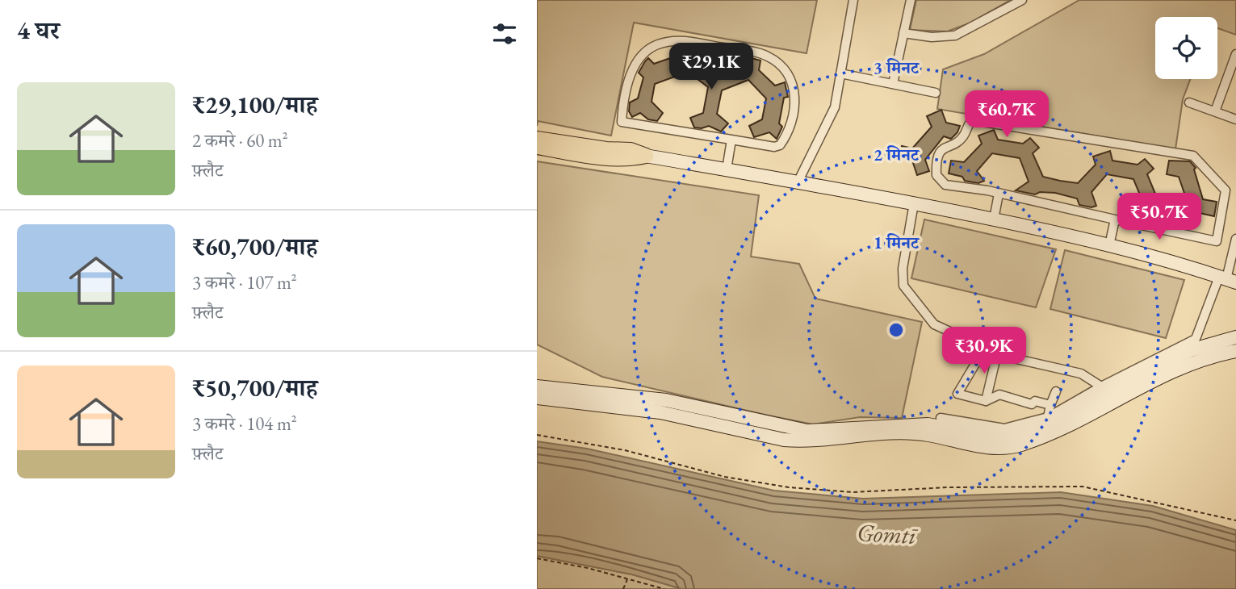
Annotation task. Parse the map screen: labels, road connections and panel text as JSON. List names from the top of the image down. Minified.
{"water":["Gomtī"],"page":{"heading":"4 घर","price":["₹29.1K","₹60.7K","₹50.7K","₹30.9K"],"list":[{"name":"₹29,100/माह","note":"2 कमरे · 60 m² · फ़्लैट"},{"name":"₹60,700/माह","note":"3 कमरे · 107 m² · फ़्लैट"},{"name":"₹50,700/माह","note":"3 कमरे · 104 m² · फ़्लैट"}]},"rings":["3 मिनट","2 मिनट","1 मिनट"]}
